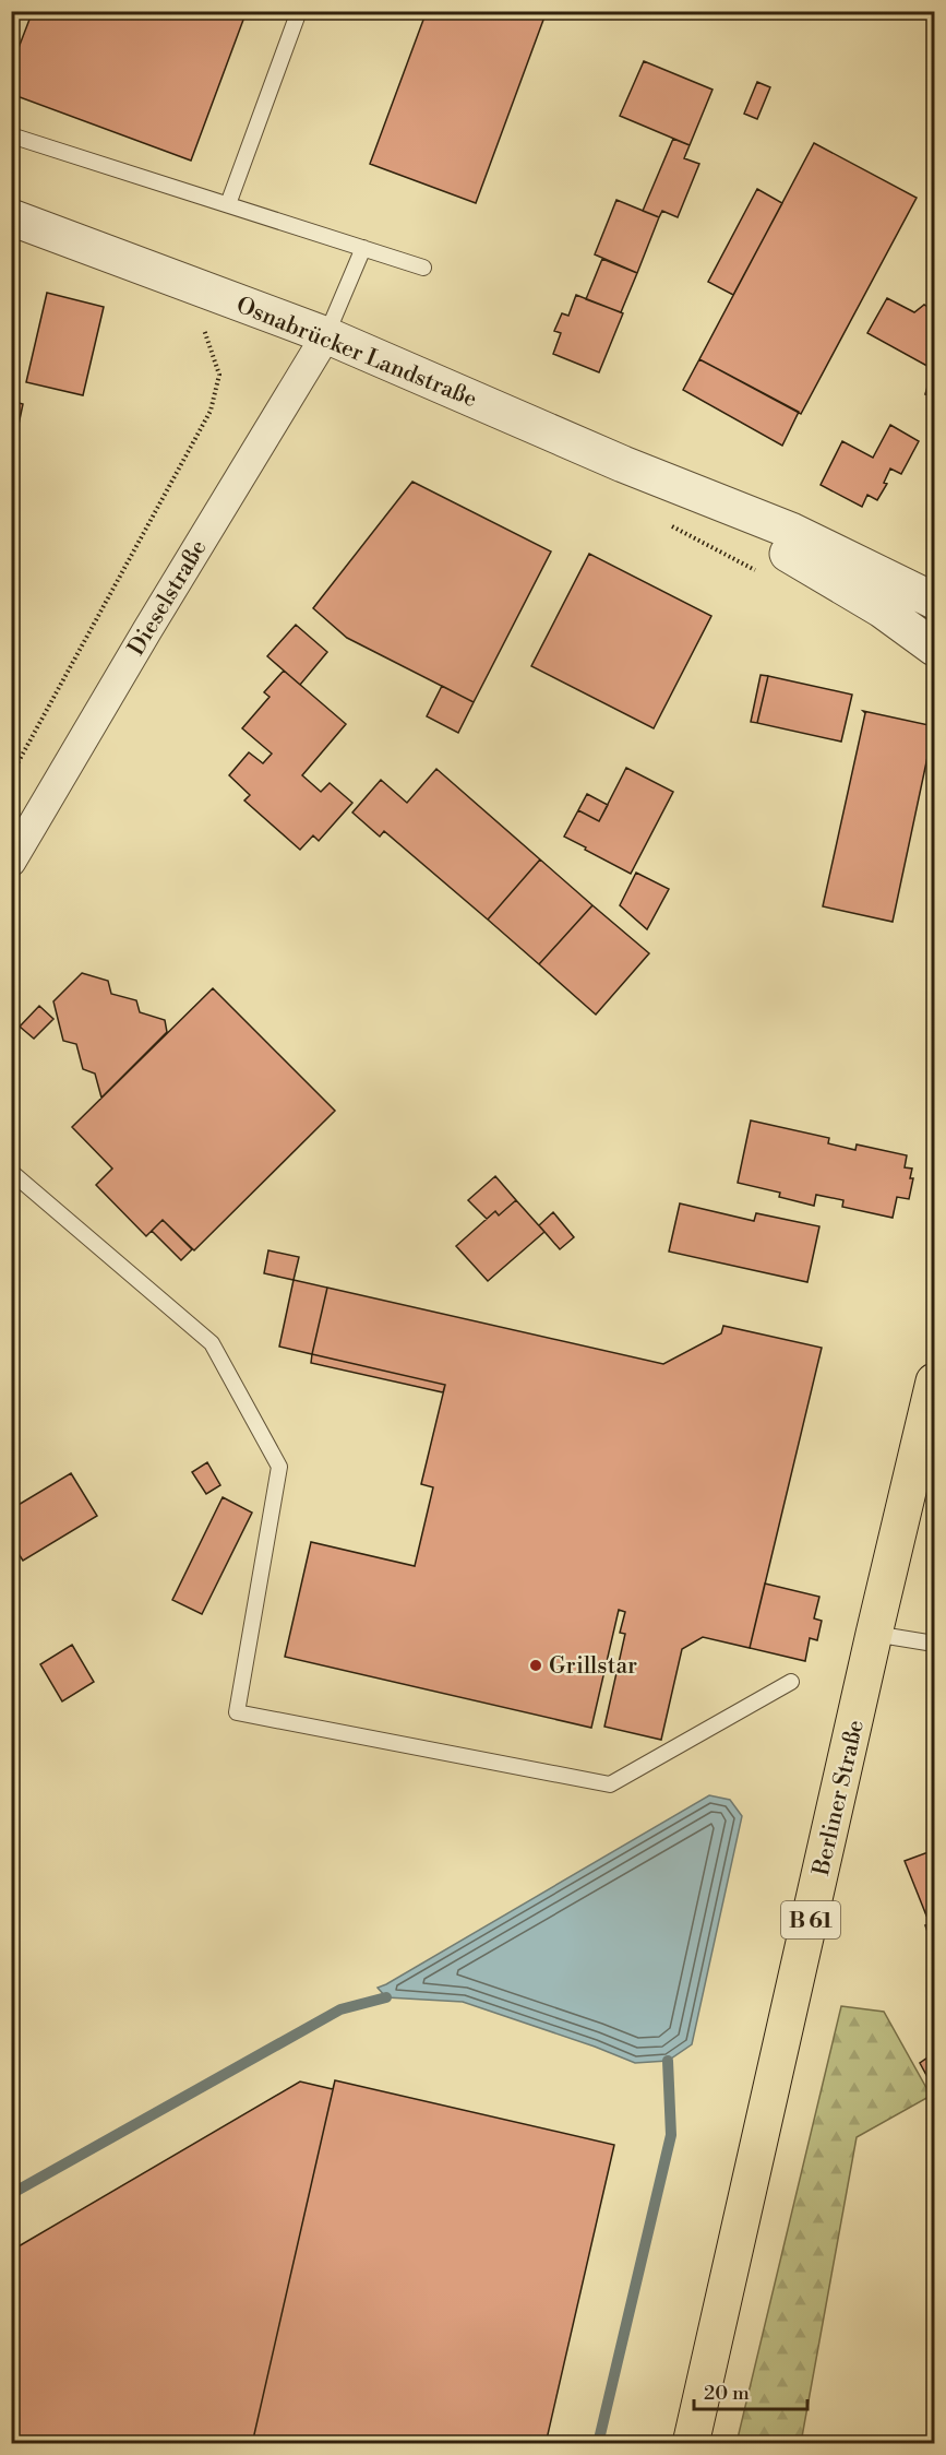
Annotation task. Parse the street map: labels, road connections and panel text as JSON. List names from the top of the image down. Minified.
{"streets":{"main road":["Berliner Straße","B 61"],"street":["Osnabrücker Landstraße","Dieselstraße"]},"crossings":[["Osnabrücker Landstraße","Dieselstraße"]],"places":["Grillstar"],"scale_bar":"20 m"}
